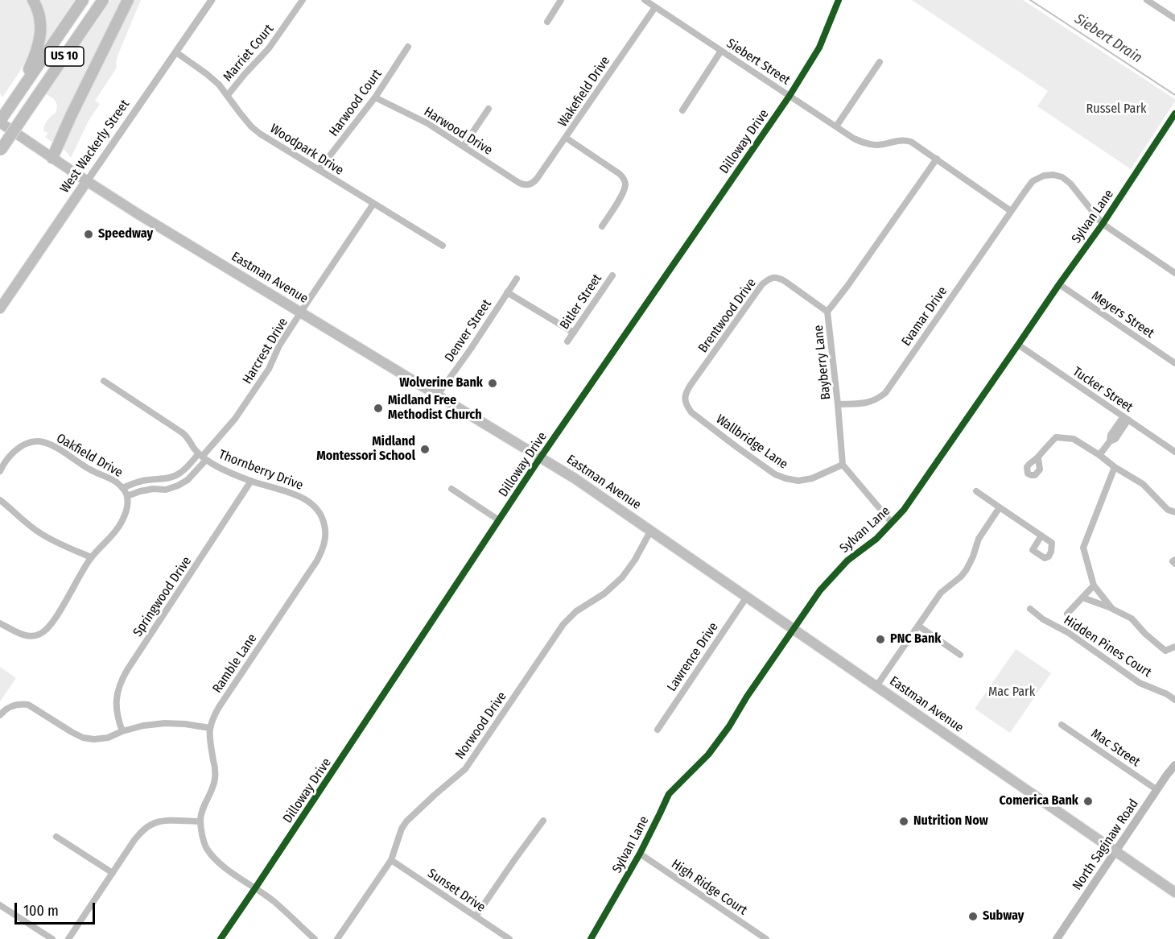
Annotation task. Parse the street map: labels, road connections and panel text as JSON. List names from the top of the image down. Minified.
{"streets":{"highway":["US 10"],"main road":["West Wackerly Street","Eastman Avenue","North Saginaw Road"],"street":["Marriet Court","Siebert Street","Wakefield Drive","Harwood Court","Harwood Drive","Dilloway Drive","Woodpark Drive","Sylvan Lane","Bitler Street","Meyers Street","Brentwood Drive","Evamar Drive","Denver Street","Harcrest Drive","Bayberry Lane","Tucker Street","Wallbridge Lane","Oakfield Drive","Thornberry Drive","Springwood Drive","Hidden Pines Court","Lawrence Drive","Ramble Lane","Norwood Drive","Mac Street","High Ridge Court","Sunset Drive"]},"crossings":[["Marriet Court","Woodpark Drive"],["US 10","Eastman Avenue"],["Siebert Street","Wakefield Drive"],["Siebert Street","Dilloway Drive"],["Siebert Street","Evamar Drive"],["Siebert Street","Bayberry Lane"],["Wakefield Drive","Harwood Drive"],["Harwood Court","Harwood Drive"],["Harwood Court","Woodpark Drive"],["Dilloway Drive","Eastman Avenue"],["West Wackerly Street","Woodpark Drive"],["West Wackerly Street","Eastman Avenue"],["Woodpark Drive","Harcrest Drive"],["Sylvan Lane","Eastman Avenue"],["Sylvan Lane","Meyers Street"],["Sylvan Lane","Evamar Drive"],["Sylvan Lane","Tucker Street"],["Sylvan Lane","High Ridge Court"],["Eastman Avenue","Denver Street"],["Eastman Avenue","Harcrest Drive"],["Eastman Avenue","Lawrence Drive"],["Eastman Avenue","Norwood Drive"],["Eastman Avenue","North Saginaw Road"],["Brentwood Drive","Bayberry Lane"],["Brentwood Drive","Wallbridge Lane"],["Evamar Drive","Bayberry Lane"],["Harcrest Drive","Oakfield Drive"],["Harcrest Drive","Thornberry Drive"],["Bayberry Lane","Wallbridge Lane"],["Oakfield Drive","Thornberry Drive"],["Thornberry Drive","Springwood Drive"],["Thornberry Drive","Ramble Lane"],["Norwood Drive","Sunset Drive"],["Mac Street","North Saginaw Road"]],"water":["Siebert Drain"],"parks":["Russel Park","Mac Park"],"places":["Speedway","Wolverine Bank","Midland Free Methodist Church","Midland Montessori School","PNC Bank","Comerica Bank","Nutrition Now","Subway"],"scale_bar":"100 m"}
